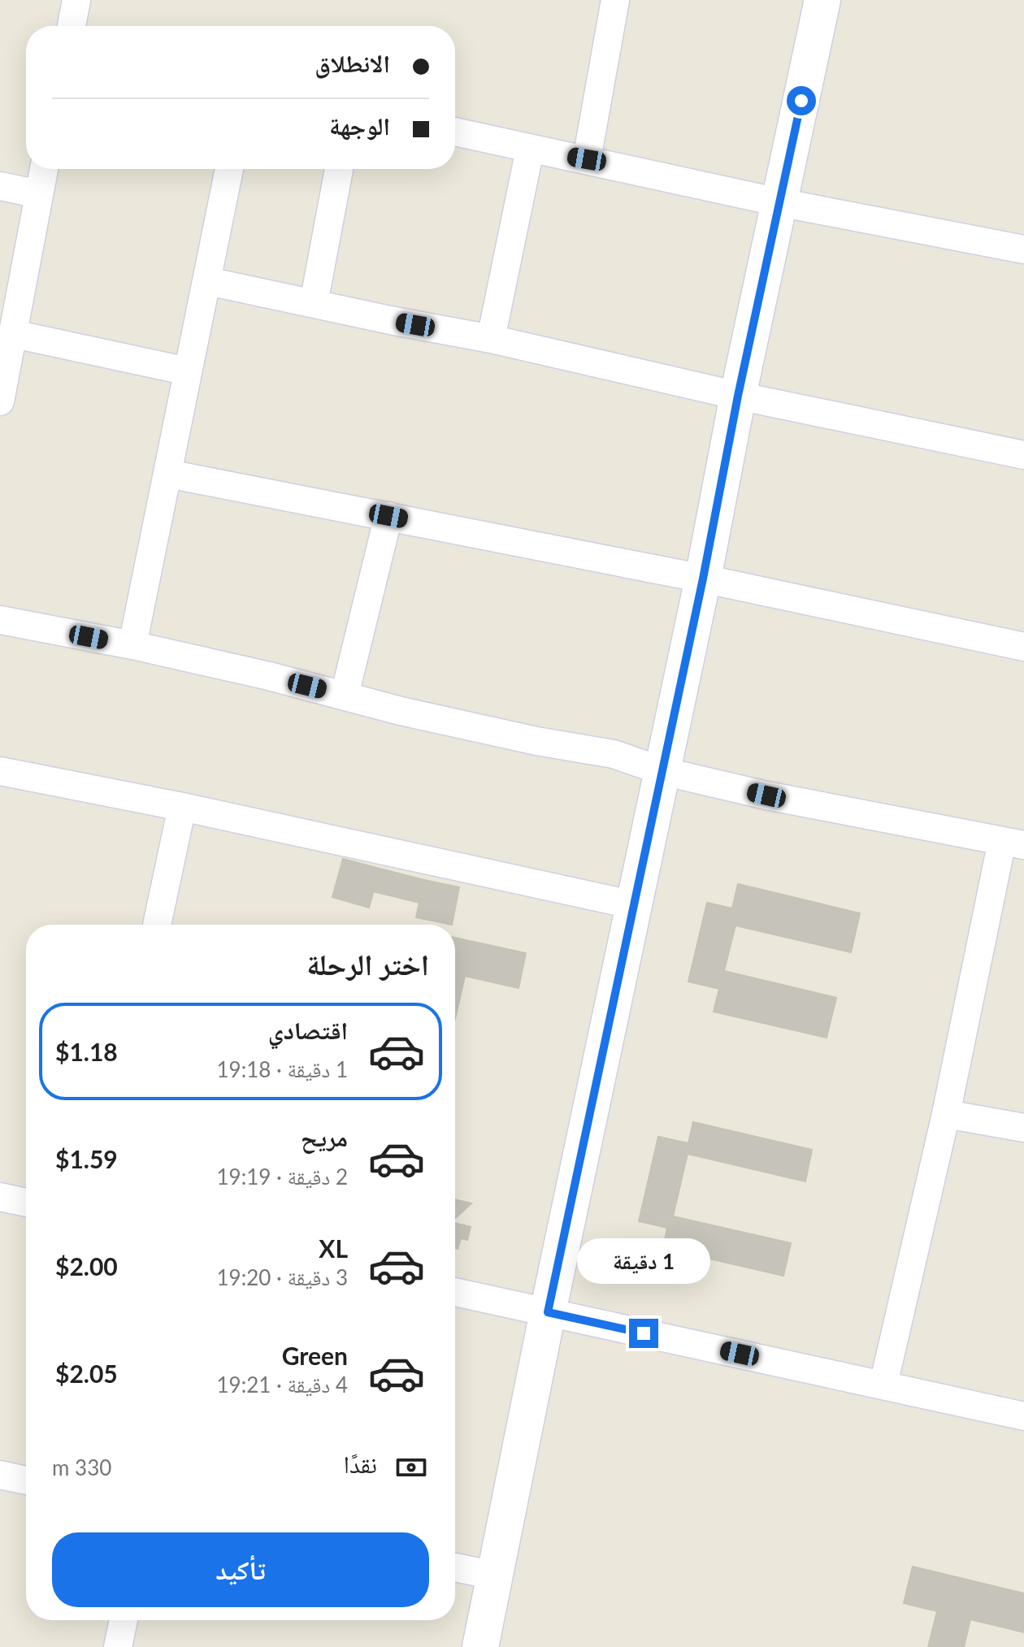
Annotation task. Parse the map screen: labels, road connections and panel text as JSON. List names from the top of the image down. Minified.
{"page":{"banner":["الانطلاق","الوجهة"],"heading":"اختر الرحلة","list":[{"name":"اقتصادي","note":"1 دقيقة · 19:18","value":"$1.18"},{"name":"مريح","note":"2 دقيقة · 19:19","value":"$1.59"},{"name":"XL","note":"3 دقيقة · 19:20","value":"$2.00"},{"name":"Green","note":"4 دقيقة · 19:21","value":"$2.05"}],"bubble":"1 دقيقة","pay":["نقدًا","330 m"],"buttons":"تأكيد"}}
